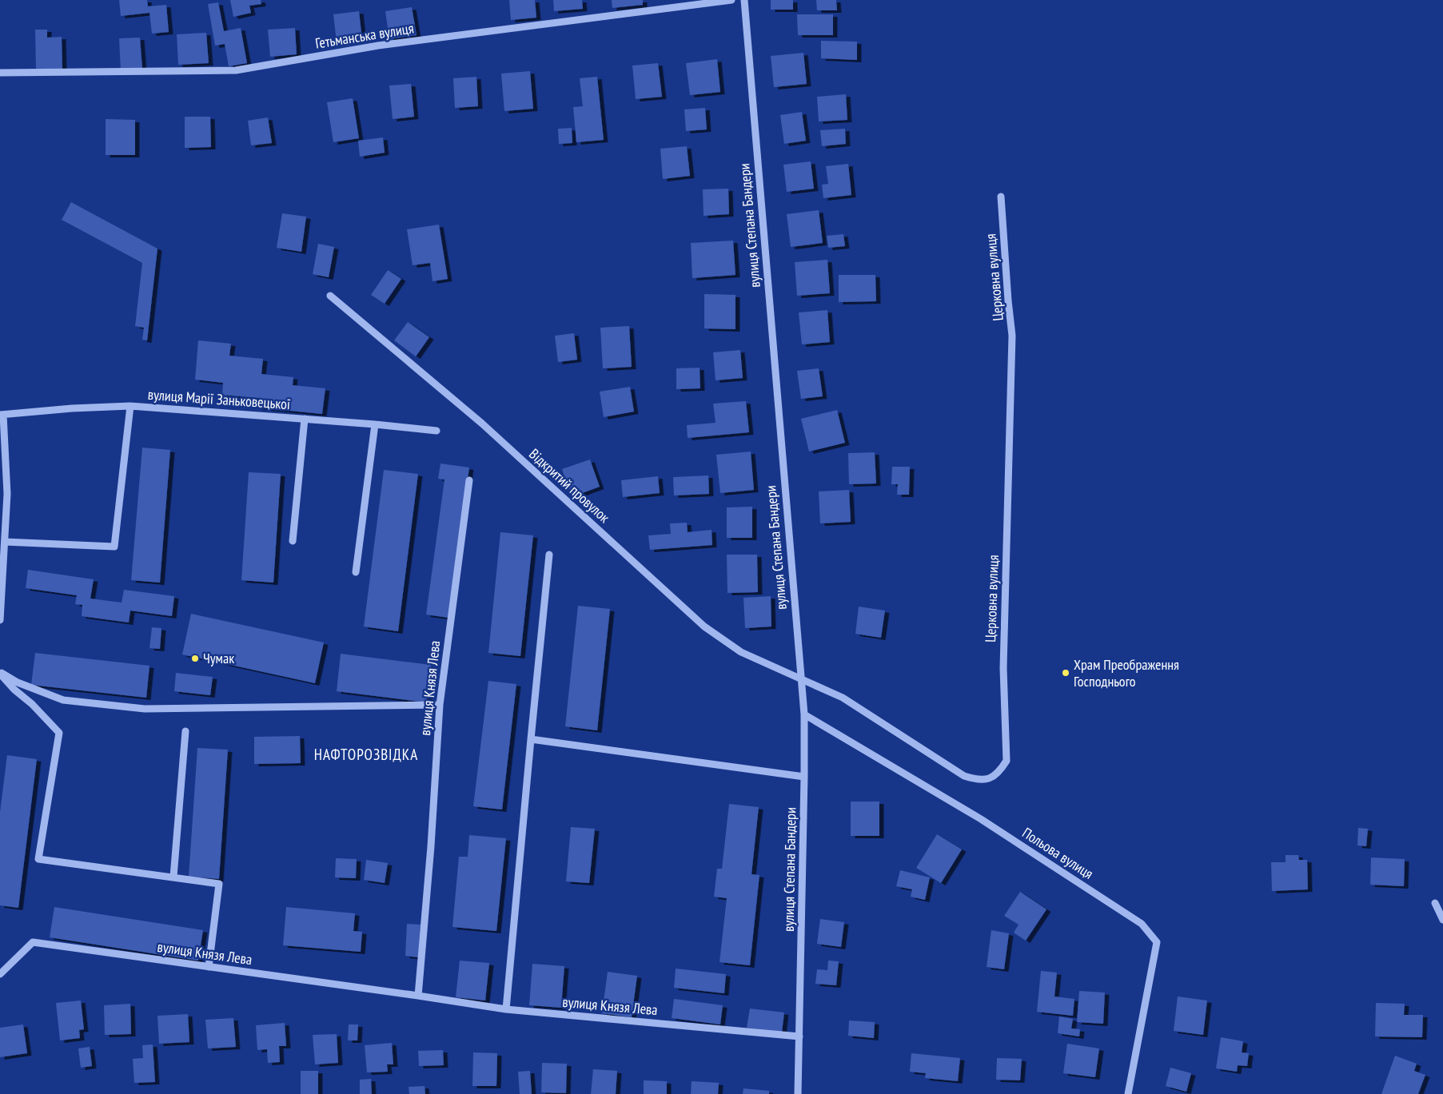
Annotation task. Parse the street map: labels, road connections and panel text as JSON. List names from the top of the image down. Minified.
{"streets":{"street":["Гетьманська вулиця","вулиця Степана Бандери","Церковна вулиця","вулиця Марії Заньковецької","Відкритий провулок","вулиця Князя Лева","Польова вулиця"]},"crossings":[["вулиця Степана Бандери","Церковна вулиця"],["вулиця Степана Бандери","Відкритий провулок"],["вулиця Степана Бандери","вулиця Князя Лева"],["вулиця Степана Бандери","Польова вулиця"],["Церковна вулиця","Відкритий провулок"]],"districts":["НАФТОРОЗВІДКА"],"places":["Чумак","Храм Преображення Господнього"]}
